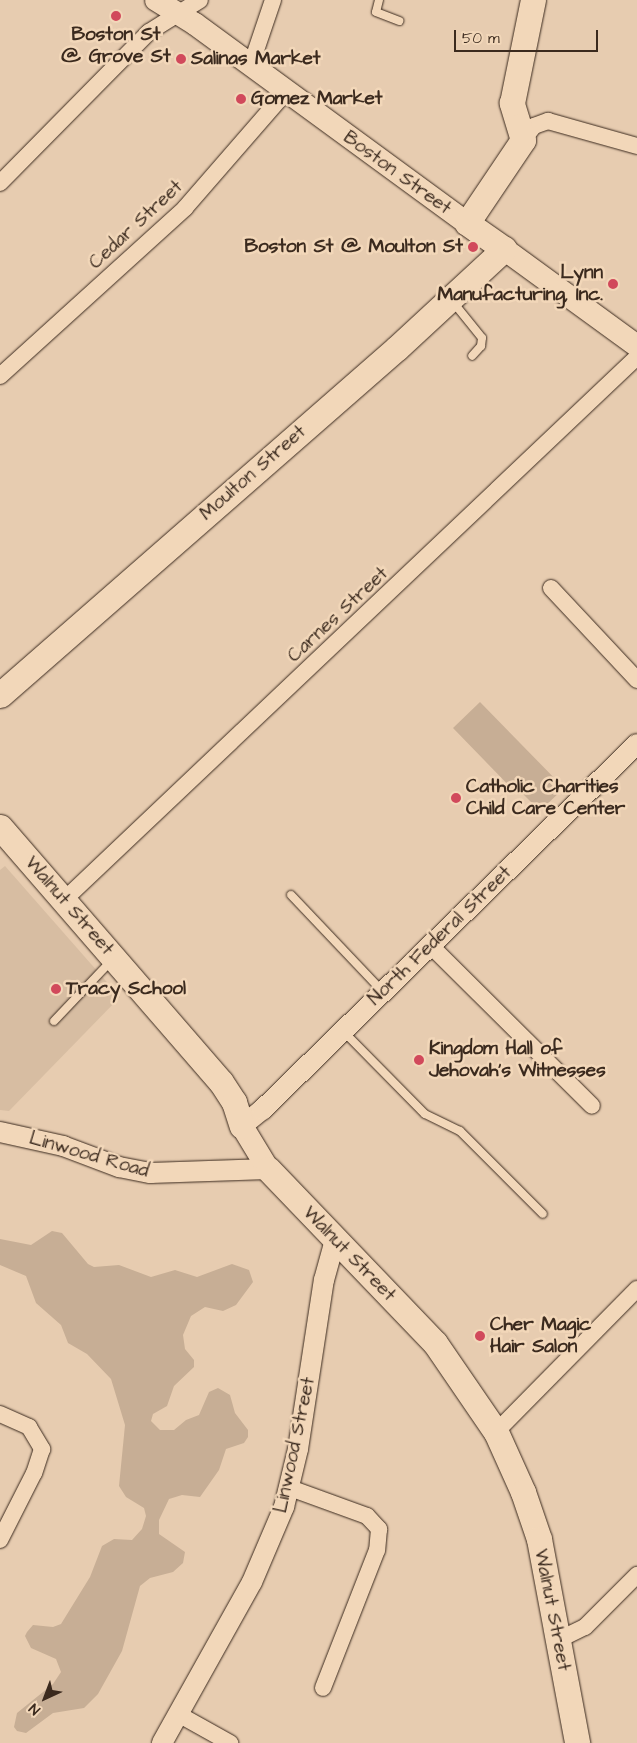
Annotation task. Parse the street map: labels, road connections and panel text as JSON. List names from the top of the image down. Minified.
{"streets":{"main road":["Boston Street","Moulton Street","Walnut Street"],"street":["Cedar Street","Carnes Street","North Federal Street","Linwood Road","Linwood Street"]},"crossings":[["Boston Street","Cedar Street"],["Boston Street","Moulton Street"],["Carnes Street","Walnut Street"],["Walnut Street","North Federal Street"],["Walnut Street","Linwood Road"],["Walnut Street","Linwood Street"]],"places":["Boston St @ Grove St","Salinas Market","Gomez Market","Boston St @ Moulton St","Lynn Manufacturing, Inc.","Catholic Charities Child Care Center","Tracy School","Kingdom Hall of Jehovah's Witnesses","Cher Magic Hair Salon"],"scale_bar":"50 m","north":"bottom left"}
